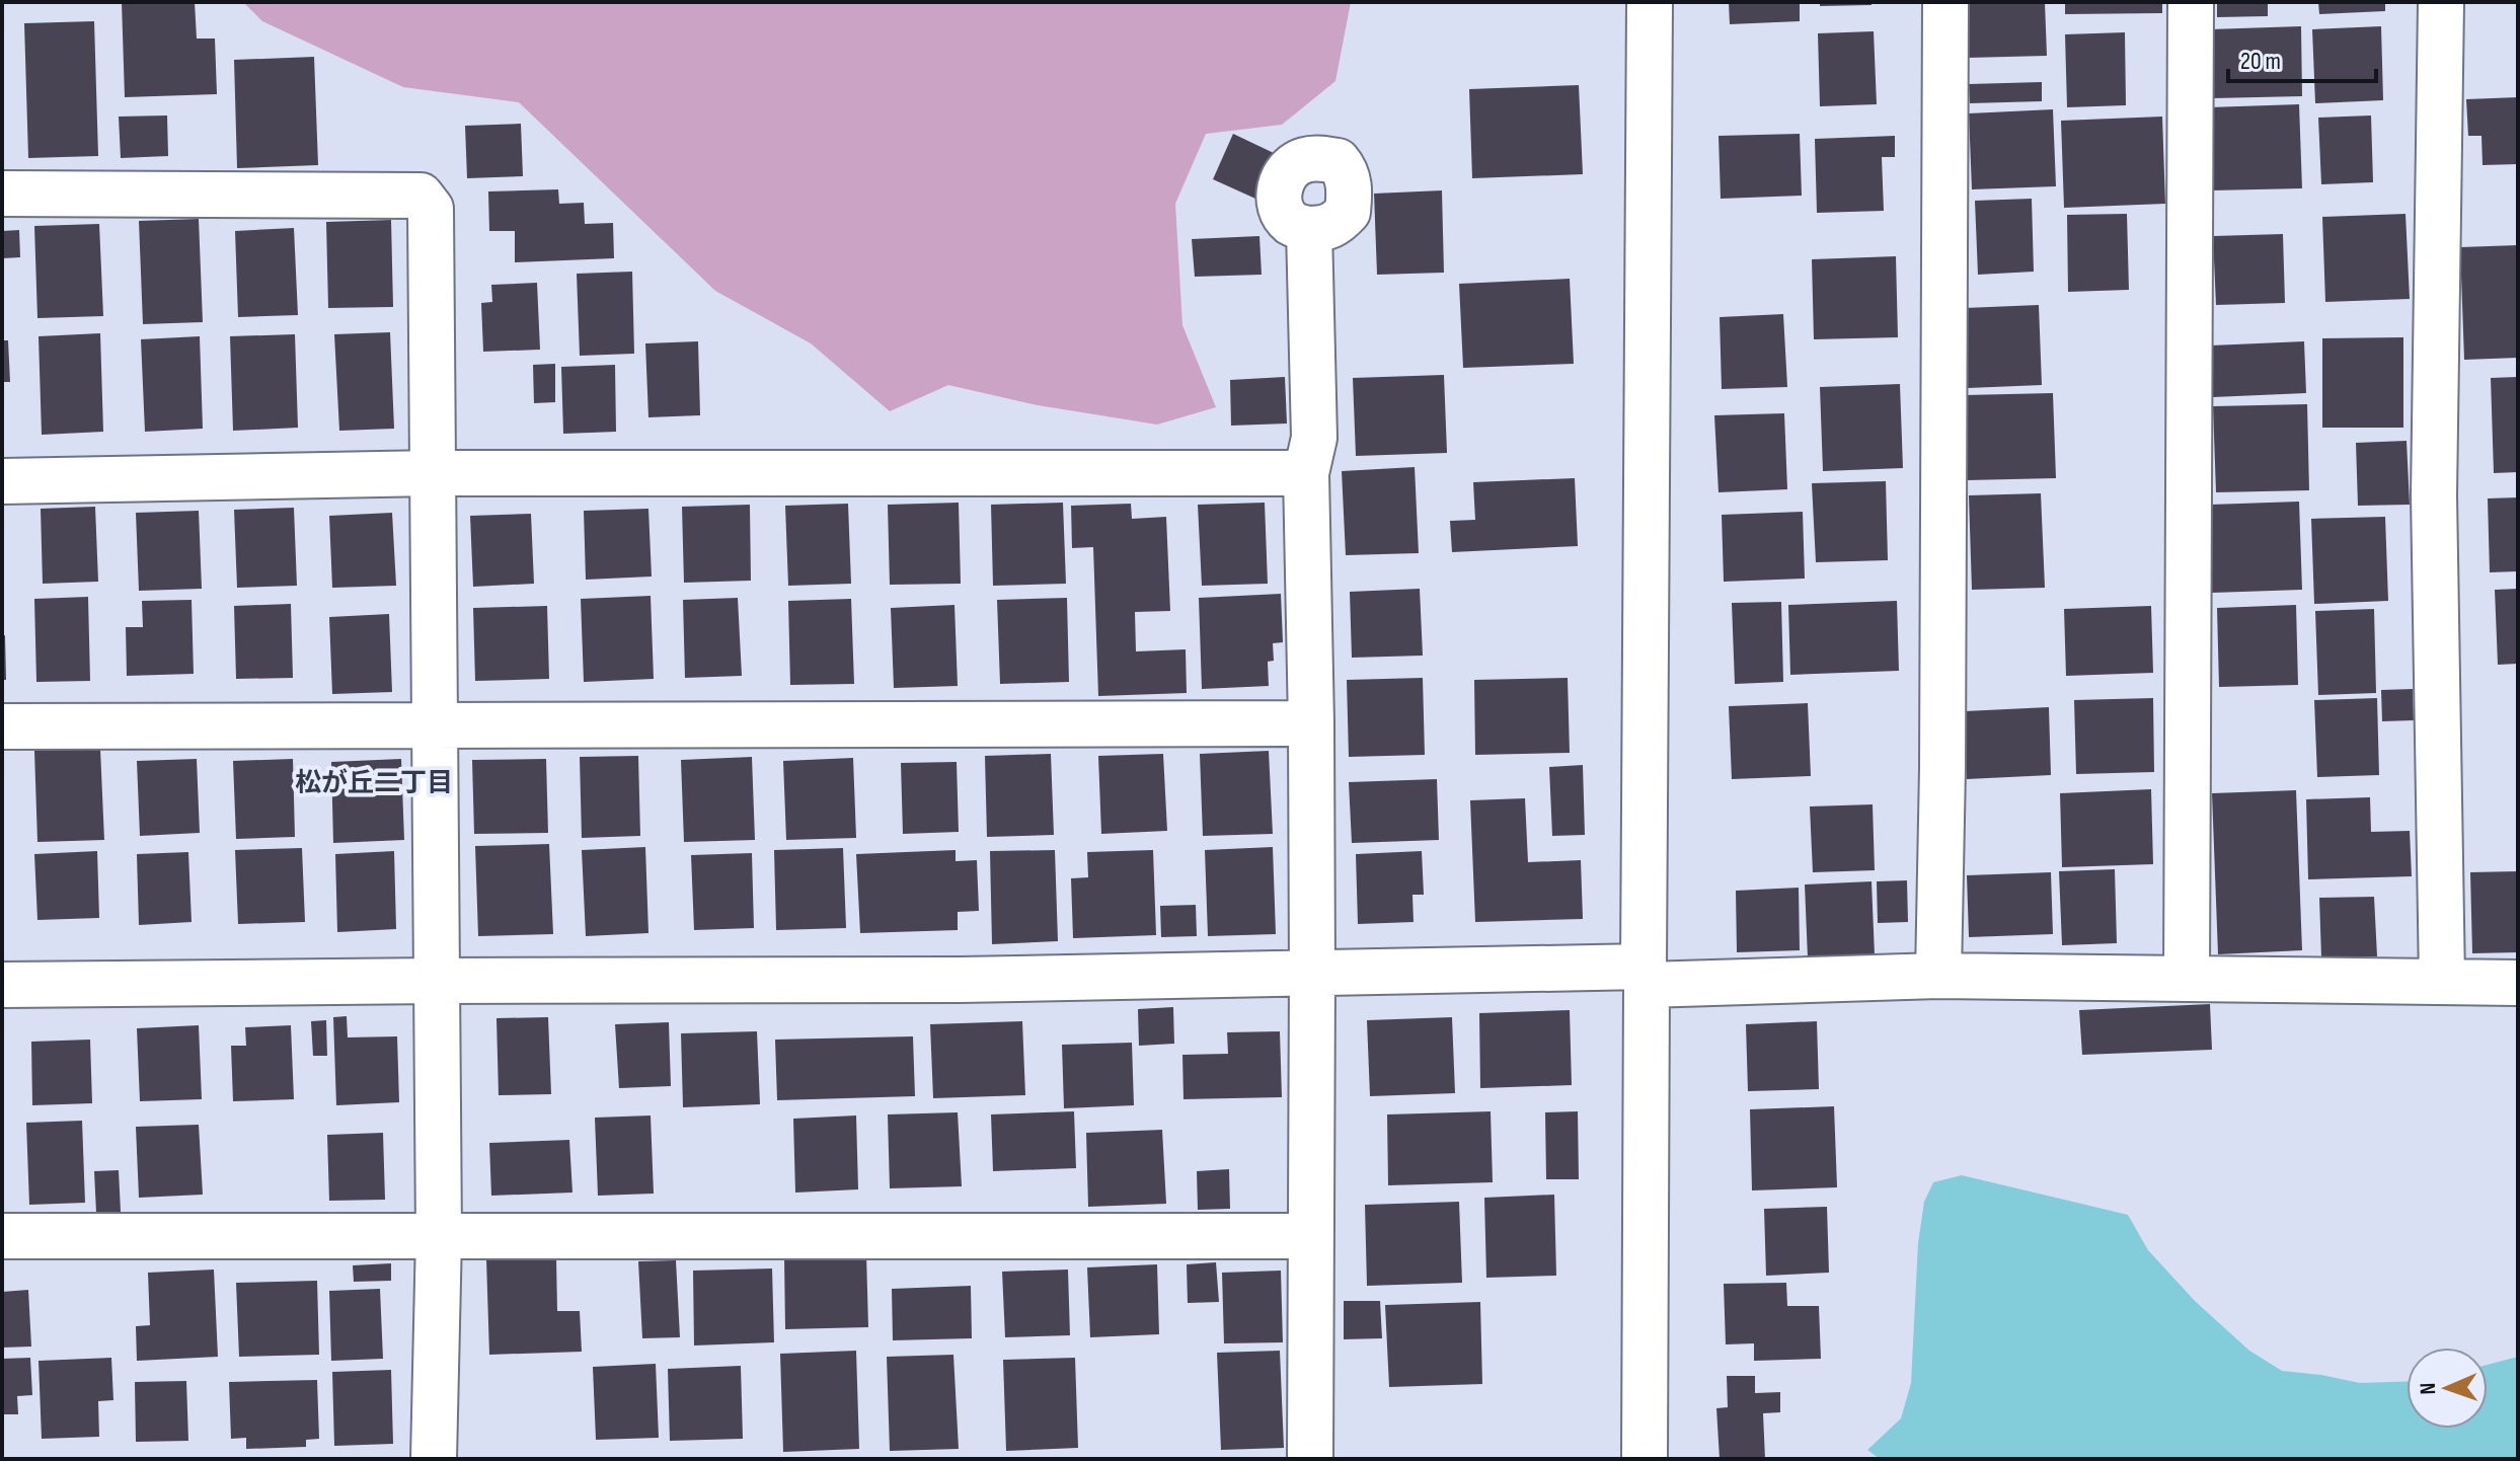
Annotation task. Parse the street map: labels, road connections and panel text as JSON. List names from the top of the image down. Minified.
{"districts":["松が丘二丁目"],"scale_bar":"20 m","north":"left"}
